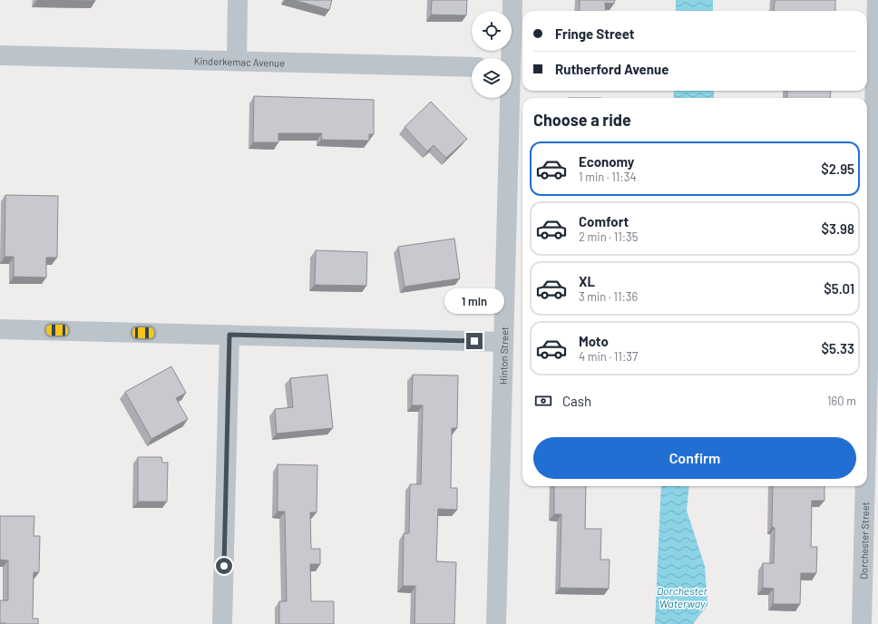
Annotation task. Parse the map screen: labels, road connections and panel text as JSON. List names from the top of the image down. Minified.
{"streets":{"street":["Kinderkemac Avenue","Hinton Street","Dorchester Street"]},"water":["Dorchester Waterway"],"page":{"banner":["Fringe Street","Rutherford Avenue"],"heading":"Choose a ride","list":[{"name":"Economy","note":"1 min · 11:34","value":"$2.95"},{"name":"Comfort","note":"2 min · 11:35","value":"$3.98"},{"name":"XL","note":"3 min · 11:36","value":"$5.01"},{"name":"Moto","note":"4 min · 11:37","value":"$5.33"}],"bubble":"1 min","pay":["Cash","160 m"],"buttons":"Confirm"}}
